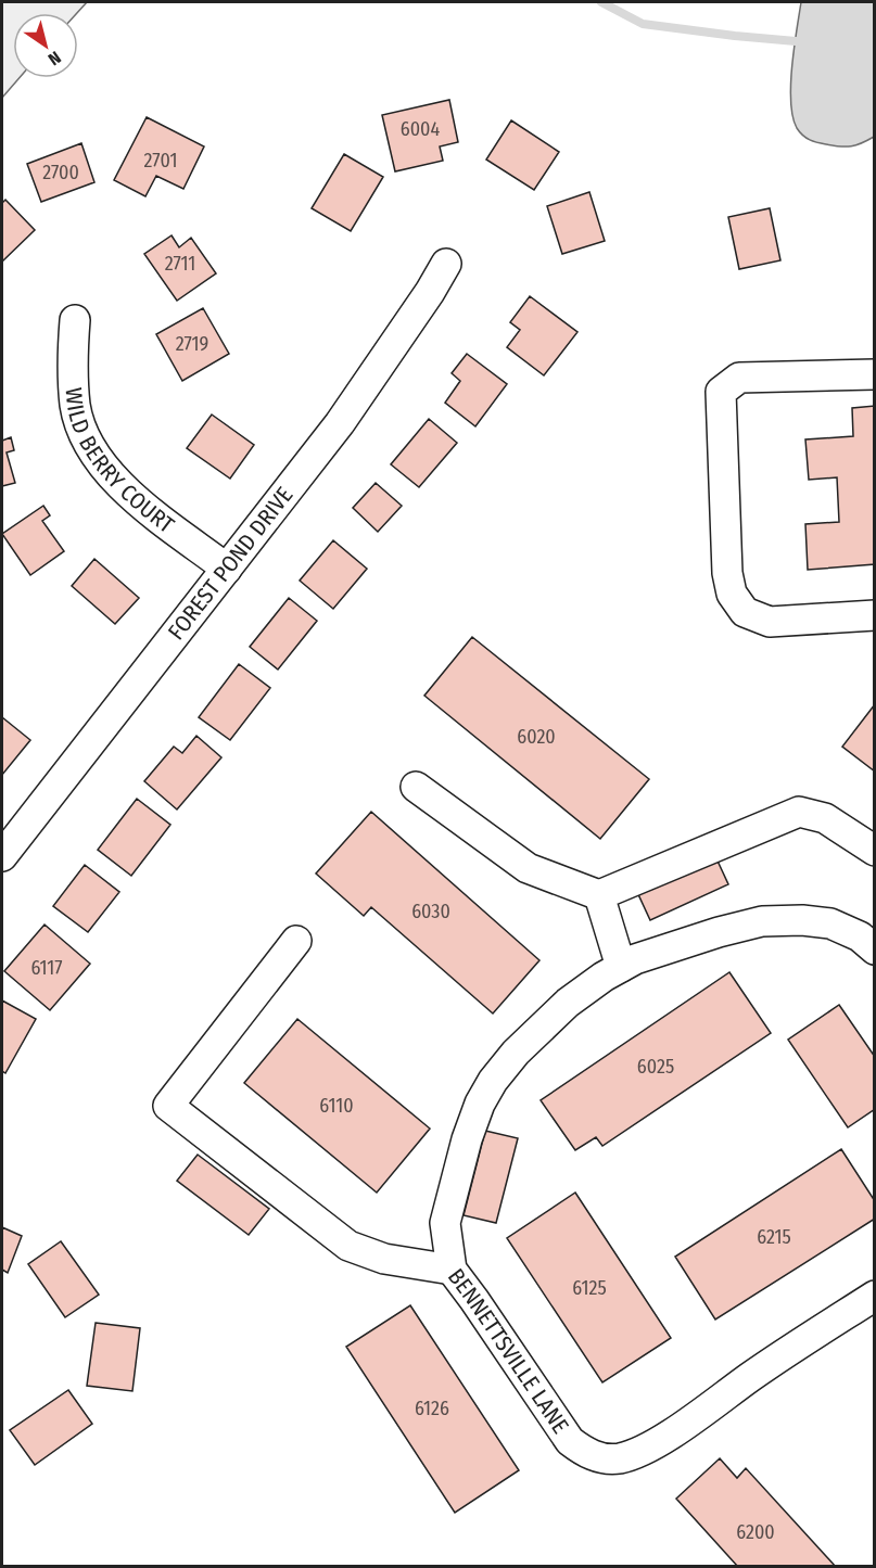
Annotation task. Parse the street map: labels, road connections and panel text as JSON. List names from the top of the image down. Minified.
{"streets":{"street":["WILD BERRY COURT","FOREST POND DRIVE","BENNETTSVILLE LANE"]},"crossings":[["WILD BERRY COURT","FOREST POND DRIVE"]],"house_numbers":["6004","2701","2700","2711","2719","6020","6030","6117","6025","6110","6215","6125","6126","6200"],"north":"bottom right"}
